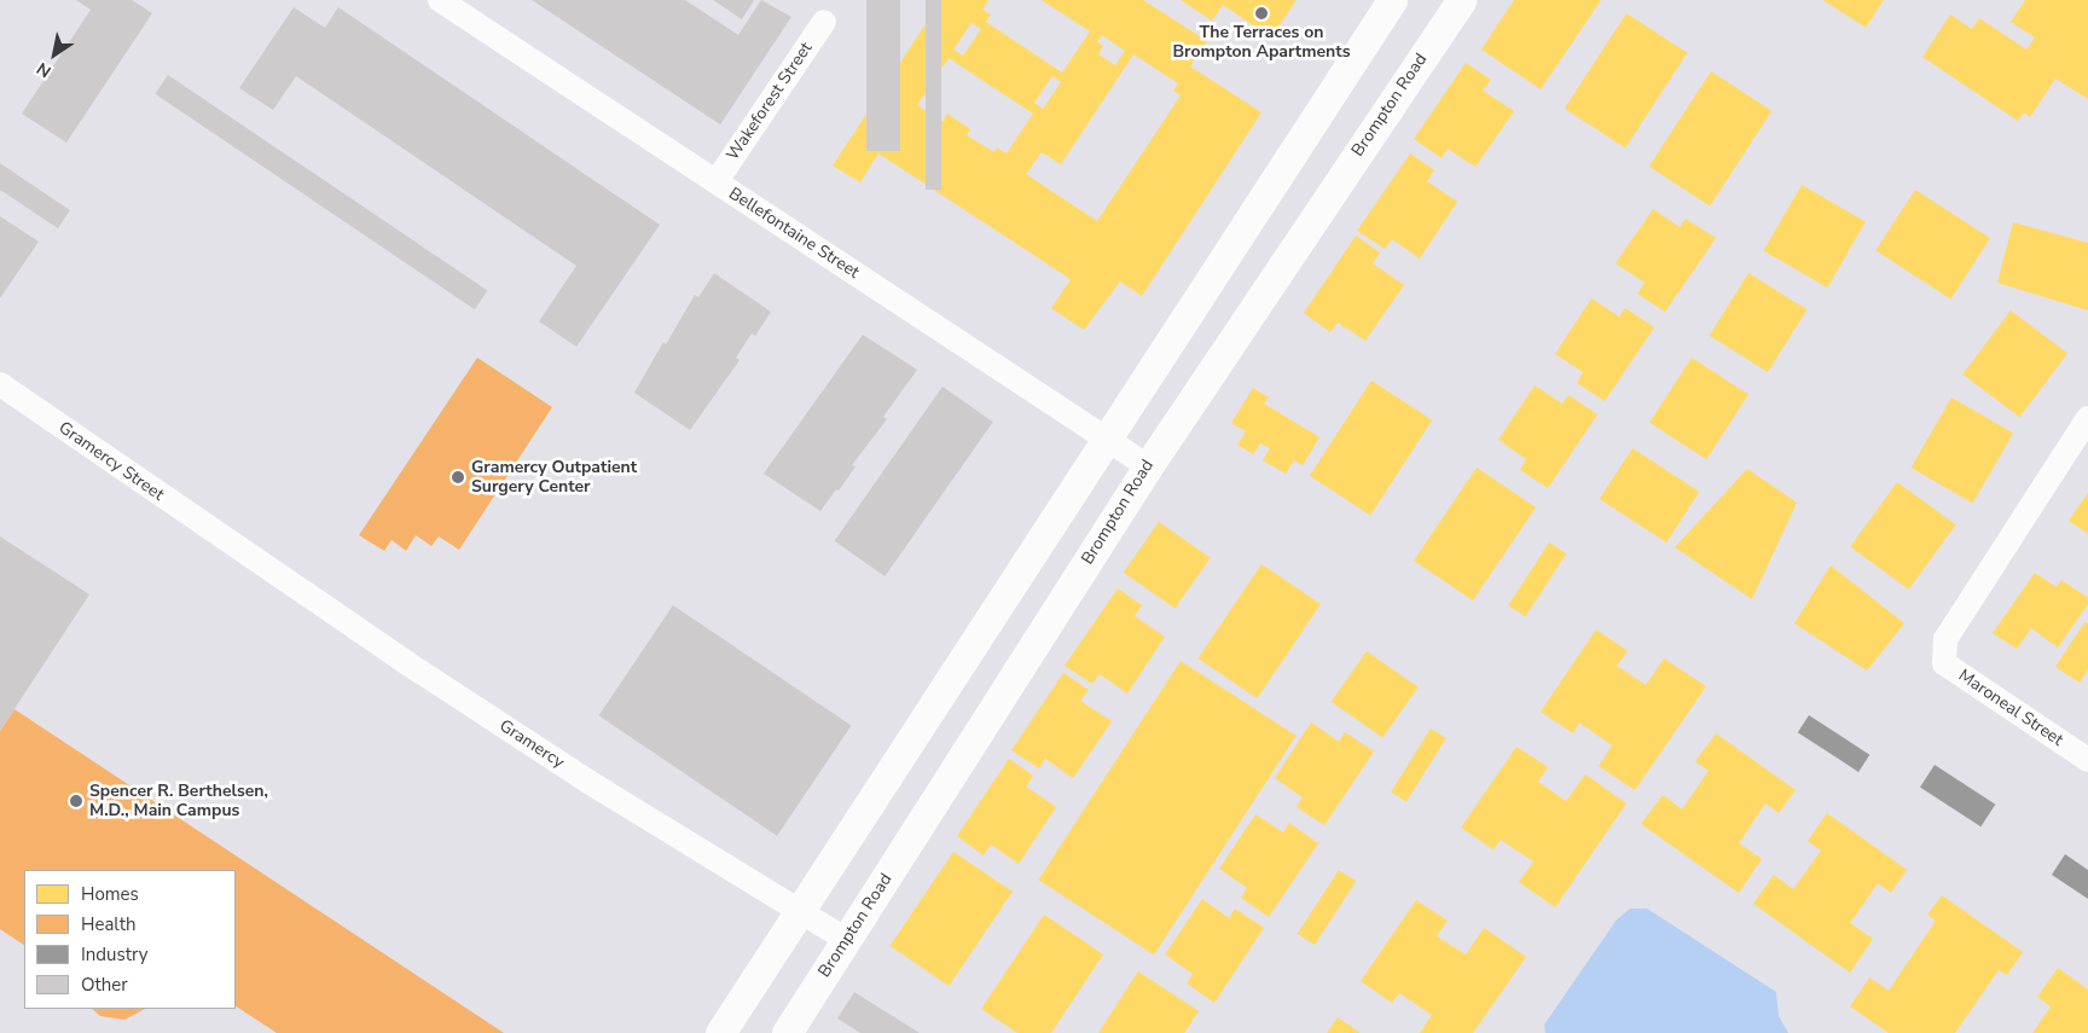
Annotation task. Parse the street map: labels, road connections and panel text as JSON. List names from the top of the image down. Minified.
{"streets":{"street":["Wakeforest Street","Brompton Road","Bellefontaine Street","Gramercy Street","Maroneal Street","Gramercy"]},"crossings":[["Wakeforest Street","Bellefontaine Street"],["Brompton Road","Bellefontaine Street"],["Brompton Road","Gramercy"],["Gramercy Street","Gramercy"]],"places":["The Terraces on Brompton Apartments","Gramercy Outpatient Surgery Center","Spencer R. Berthelsen, M.D., Main Campus"],"legend":["Homes","Health","Industry","Other"],"north":"bottom left"}
